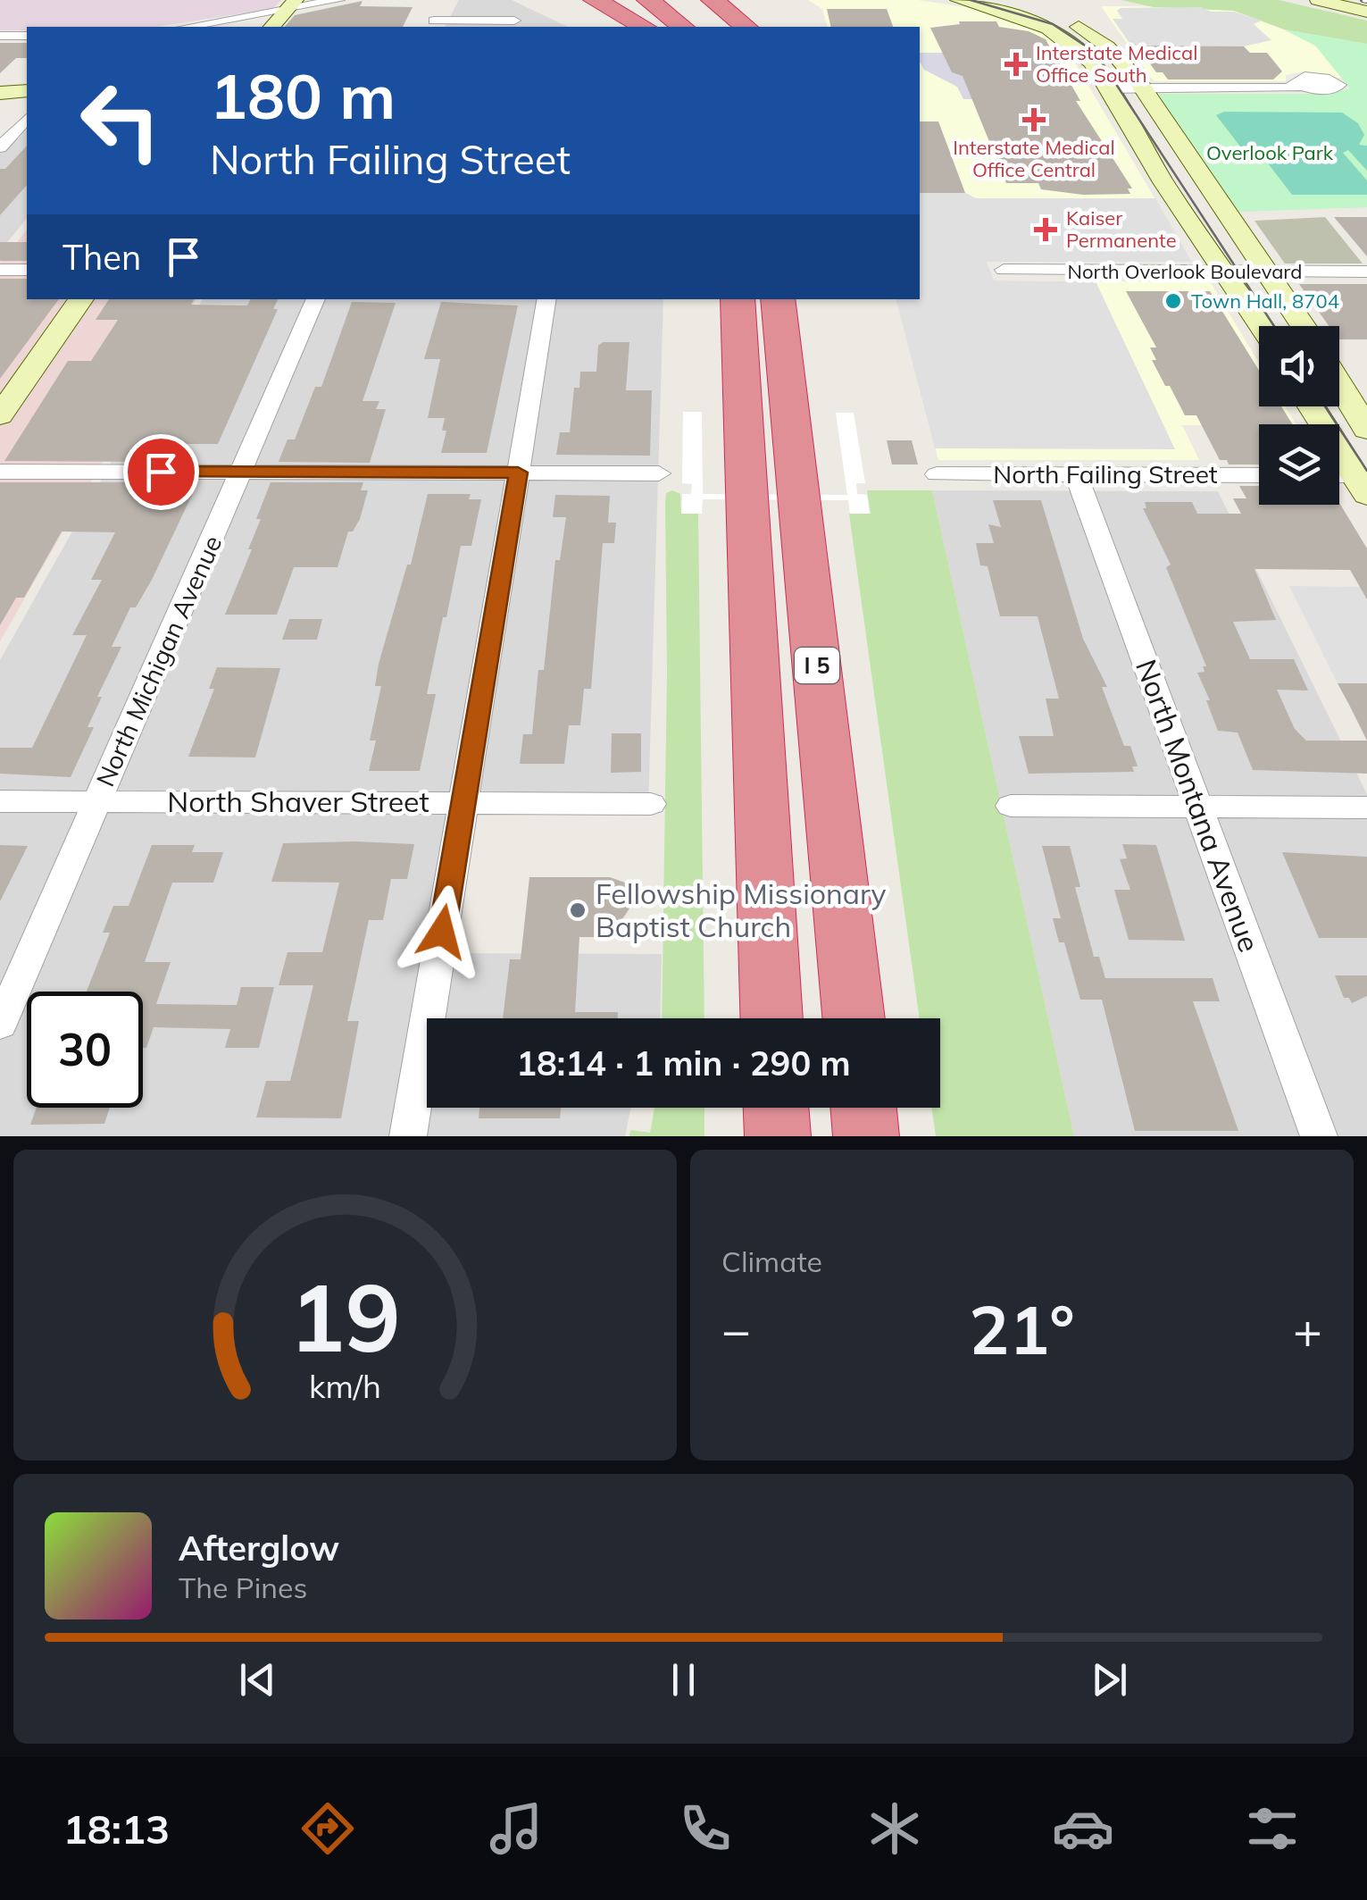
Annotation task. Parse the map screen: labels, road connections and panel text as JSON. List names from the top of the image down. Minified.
{"streets":{"highway":["I 5"],"street":["North Overlook Boulevard","North Failing Street","North Michigan Avenue","North Shaver Street","North Montana Avenue"]},"crossings":[["North Failing Street","North Montana Avenue"],["North Michigan Avenue","North Shaver Street"]],"parks":["Overlook Park"],"places":{"health":["Interstate Medical Office South","Interstate Medical Office Central","Kaiser Permanente"],"other":["Town Hall, 8704","Fellowship Missionary Baptist Church"]},"page":{"turn":["180 m","North Failing Street"],"then":"Then","limit":"30","trip":"18:14 · 1 min · 290 m","tile":"Climate","heat":["−","21°","+"],"song":["Afterglow","The Pines"],"tabs":"18:13","gauge":["19","km/h"]}}
